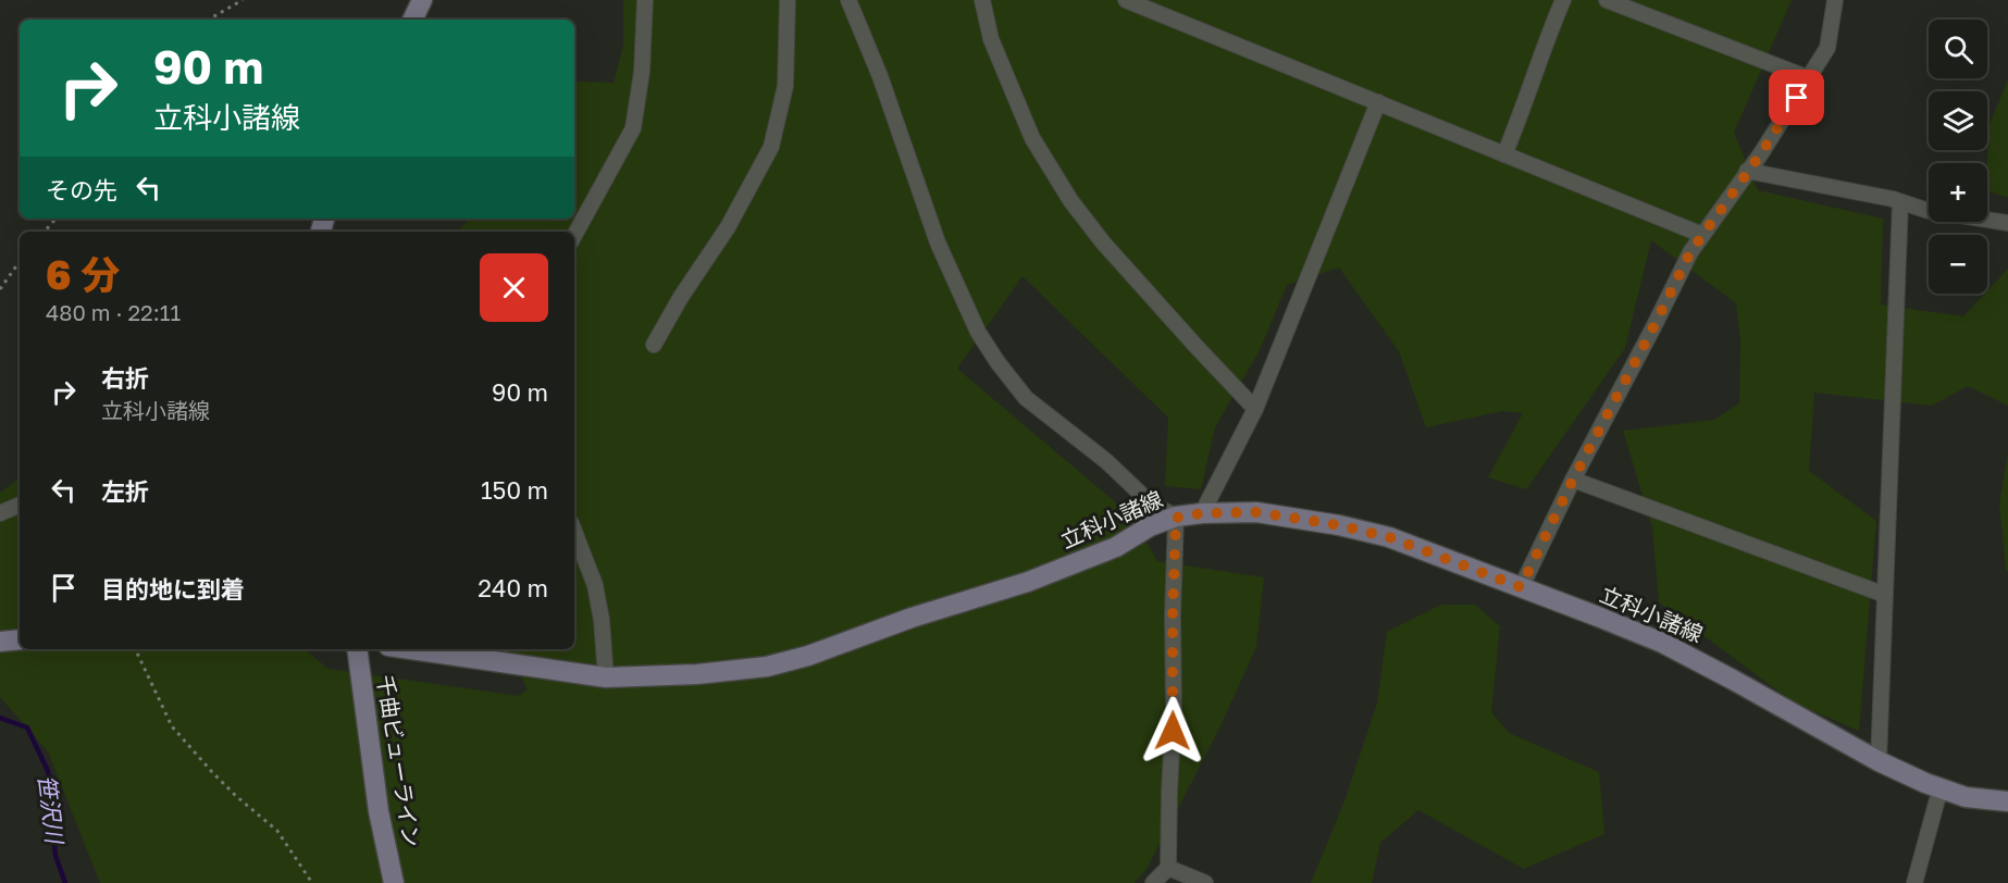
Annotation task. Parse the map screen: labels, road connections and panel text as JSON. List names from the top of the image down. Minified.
{"streets":{"main road":["立科小諸線","千曲ビューライン"]},"water":["笹沢川"],"page":{"map_buttons":["+","−"],"turn":["90 m","立科小諸線"],"then":"その先","heading":["6 分","480 m · 22:11"],"list":[{"name":"右折","note":"立科小諸線","value":"90 m"},{"name":"左折","value":"150 m"},{"name":"目的地に到着","value":"240 m"}]}}
